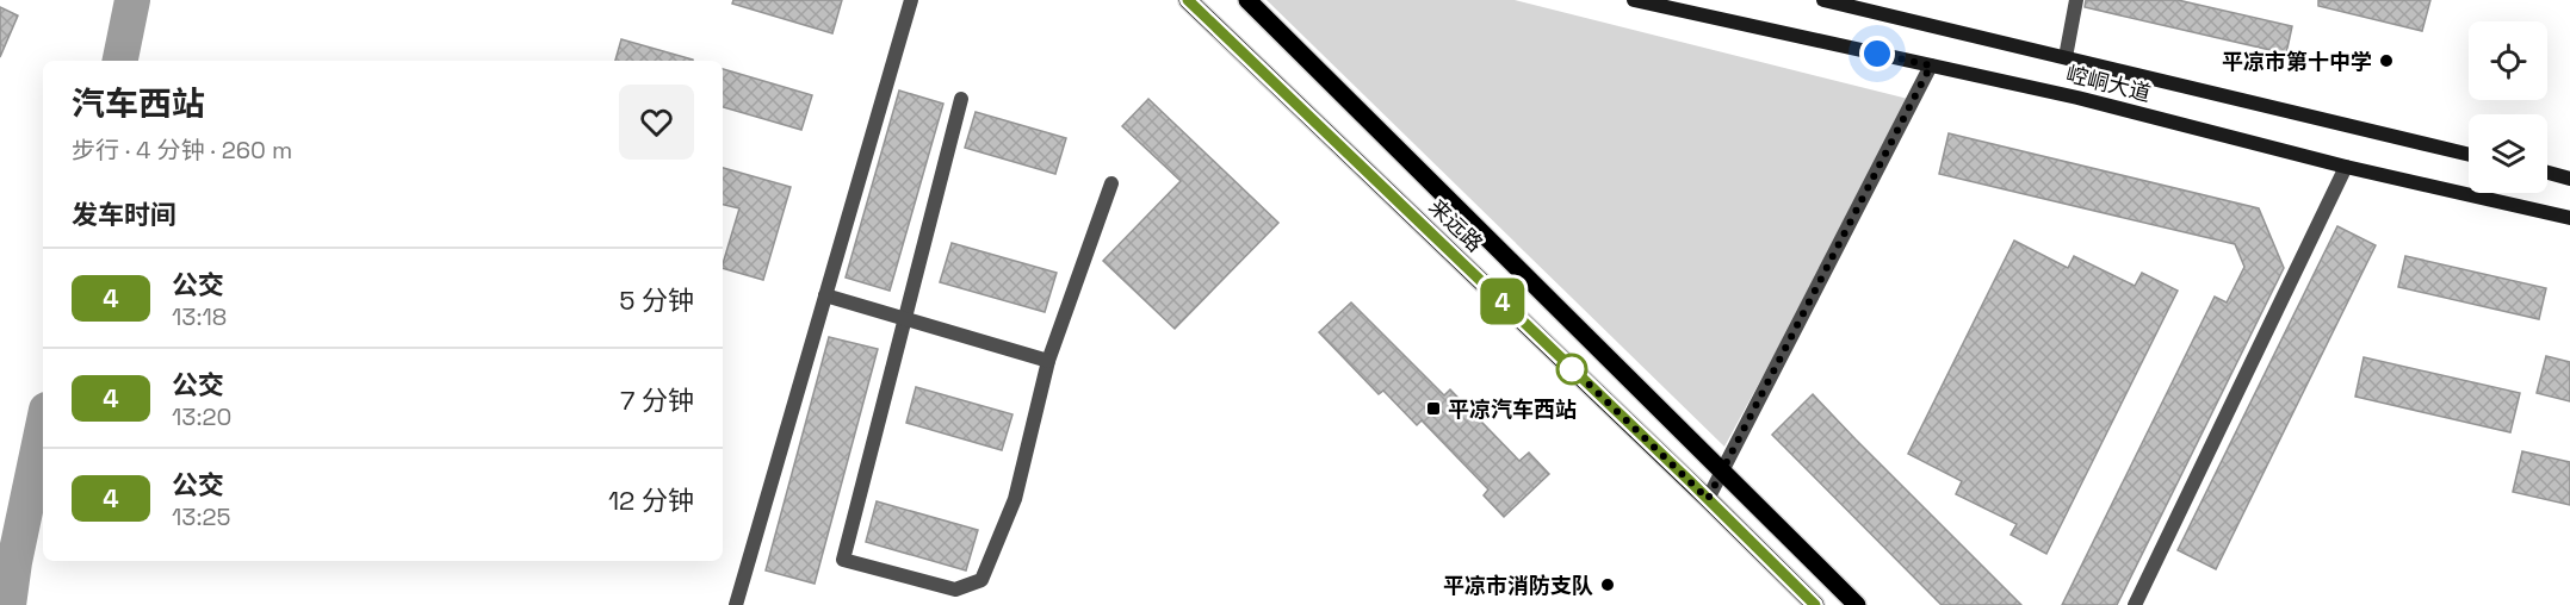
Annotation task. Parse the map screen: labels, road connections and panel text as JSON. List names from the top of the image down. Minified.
{"streets":{"main road":["崆峒大道","来远路"]},"places":{"other":["平凉市第十中学","平凉市消防支队"],"transit":["平凉汽车西站"]},"lines":["bus line 4"],"page":{"on_map":"4","heading":[["汽车西站","步行 · 4 分钟 · 260 m"],"发车时间"],"list":[{"mark":"4","name":"公交","note":"13:18","value":"5 分钟"},{"mark":"4","name":"公交","note":"13:20","value":"7 分钟"},{"mark":"4","name":"公交","note":"13:25","value":"12 分钟"}]}}
